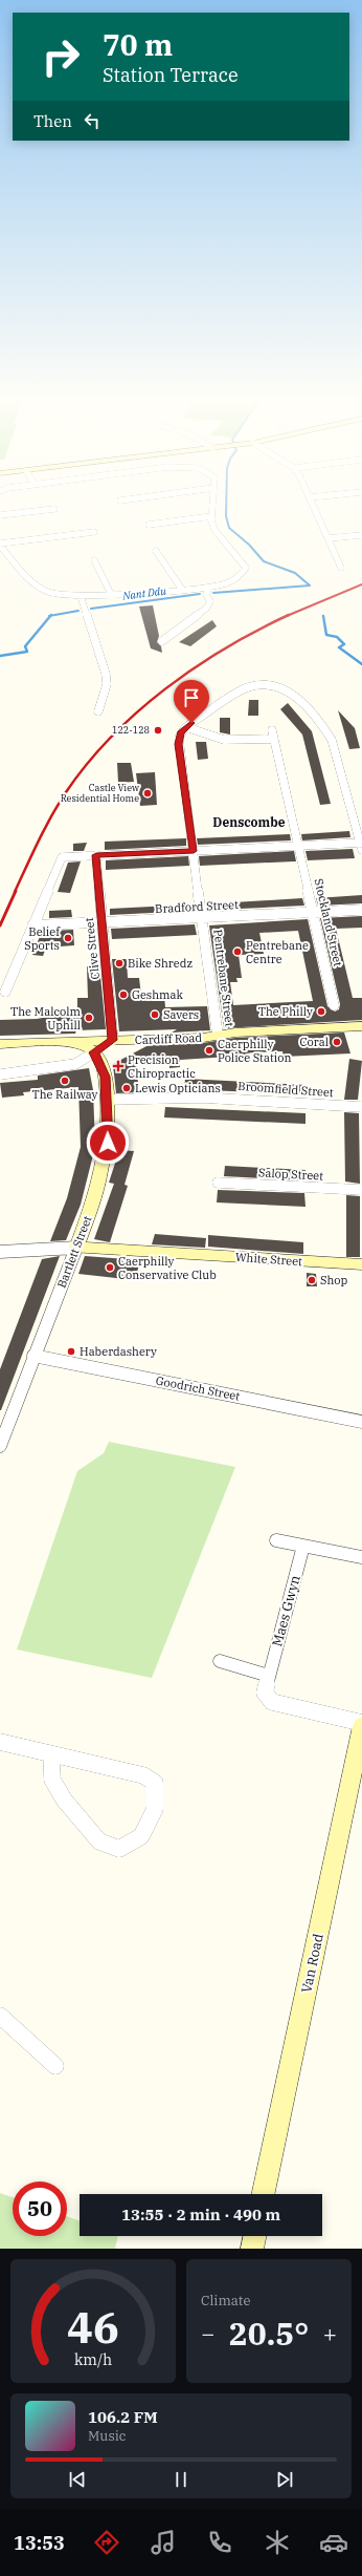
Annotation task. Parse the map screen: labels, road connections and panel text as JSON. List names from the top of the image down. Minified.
{"streets":{"street":["Bradford Street","Stockland Street","Clive Street","Pentrebane Street","Cardiff Road","Broomfield Street","Salop Street","Bartlett Street","White Street","Goodrich Street","Maes Gwyn","Van Road"]},"crossings":[["Bradford Street","Stockland Street"],["Bradford Street","Clive Street"],["Bradford Street","Pentrebane Street"],["Clive Street","Cardiff Road"],["Pentrebane Street","Cardiff Road"],["Broomfield Street","Bartlett Street"],["Bartlett Street","White Street"],["Bartlett Street","Goodrich Street"],["Maes Gwyn","Van Road"]],"districts":["Denscombe"],"water":["Nant Ddu"],"places":{"other":["122-128","Castle View Residential Home","Belief Sports","Pentrebane Centre","Bike Shredz","Geshmak","The Philly","Savers","The Malcolm Uphill","Coral","Caerphilly Police Station","The Railway","Lewis Opticians","Caerphilly Conservative Club","Shop","Haberdashery"],"health":["Precision Chiropractic"]},"page":{"turn":["70 m","Station Terrace"],"then":"Then","limit":"50","trip":"13:55 · 2 min · 490 m","tile":"Climate","heat":["−","20.5°","+"],"song":["106.2 FM","Music"],"tabs":"13:53","gauge":["46","km/h"]}}
